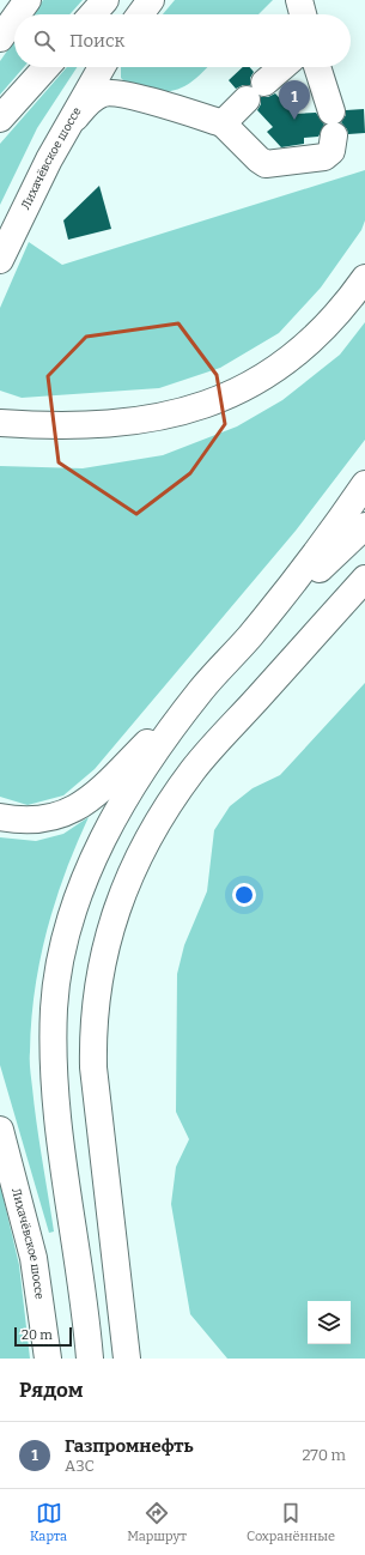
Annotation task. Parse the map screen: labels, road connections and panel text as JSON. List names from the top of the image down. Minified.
{"streets":{"main road":["Лихачёвское шоссе"]},"scale_bar":"20 m","page":{"search":"Поиск","pins":"1","scale":"20 m","heading":"Рядом","list":[{"mark":"1","name":"Газпромнефть","note":"АЗС","value":"270 m"}],"nav":["Карта","Маршрут","Сохранённые"]}}
